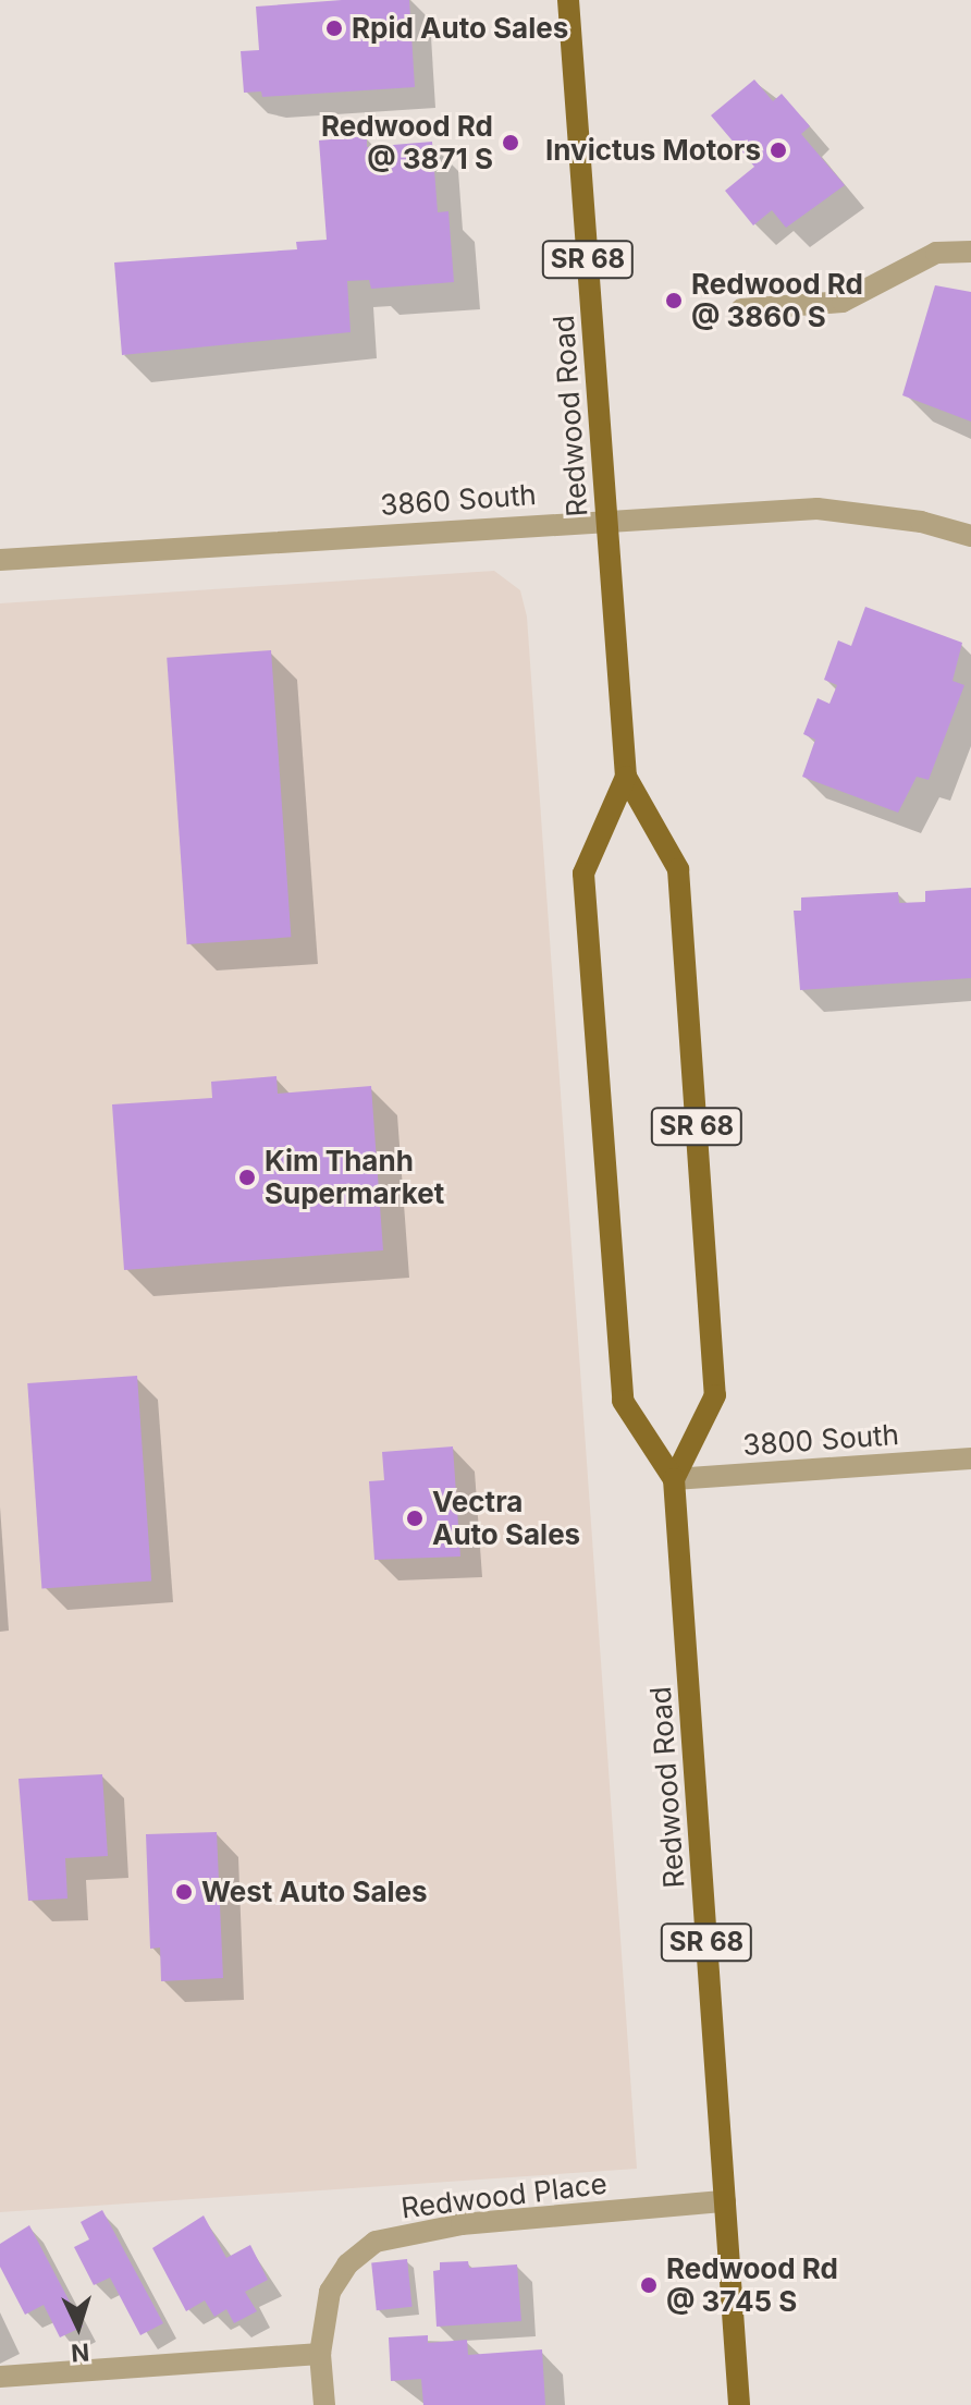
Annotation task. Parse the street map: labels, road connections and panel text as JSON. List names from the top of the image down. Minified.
{"streets":{"main road":["SR 68","Redwood Road"],"street":["3860 South","3800 South","Redwood Place"]},"crossings":[["Redwood Road","3860 South"],["Redwood Road","3800 South"],["Redwood Road","Redwood Place"]],"places":["Rpid Auto Sales","Redwood Rd @ 3871 S","Invictus Motors","Redwood Rd @ 3860 S","Kim Thanh Supermarket","Vectra Auto Sales","West Auto Sales","Redwood Rd @ 3745 S"],"north":"bottom"}
